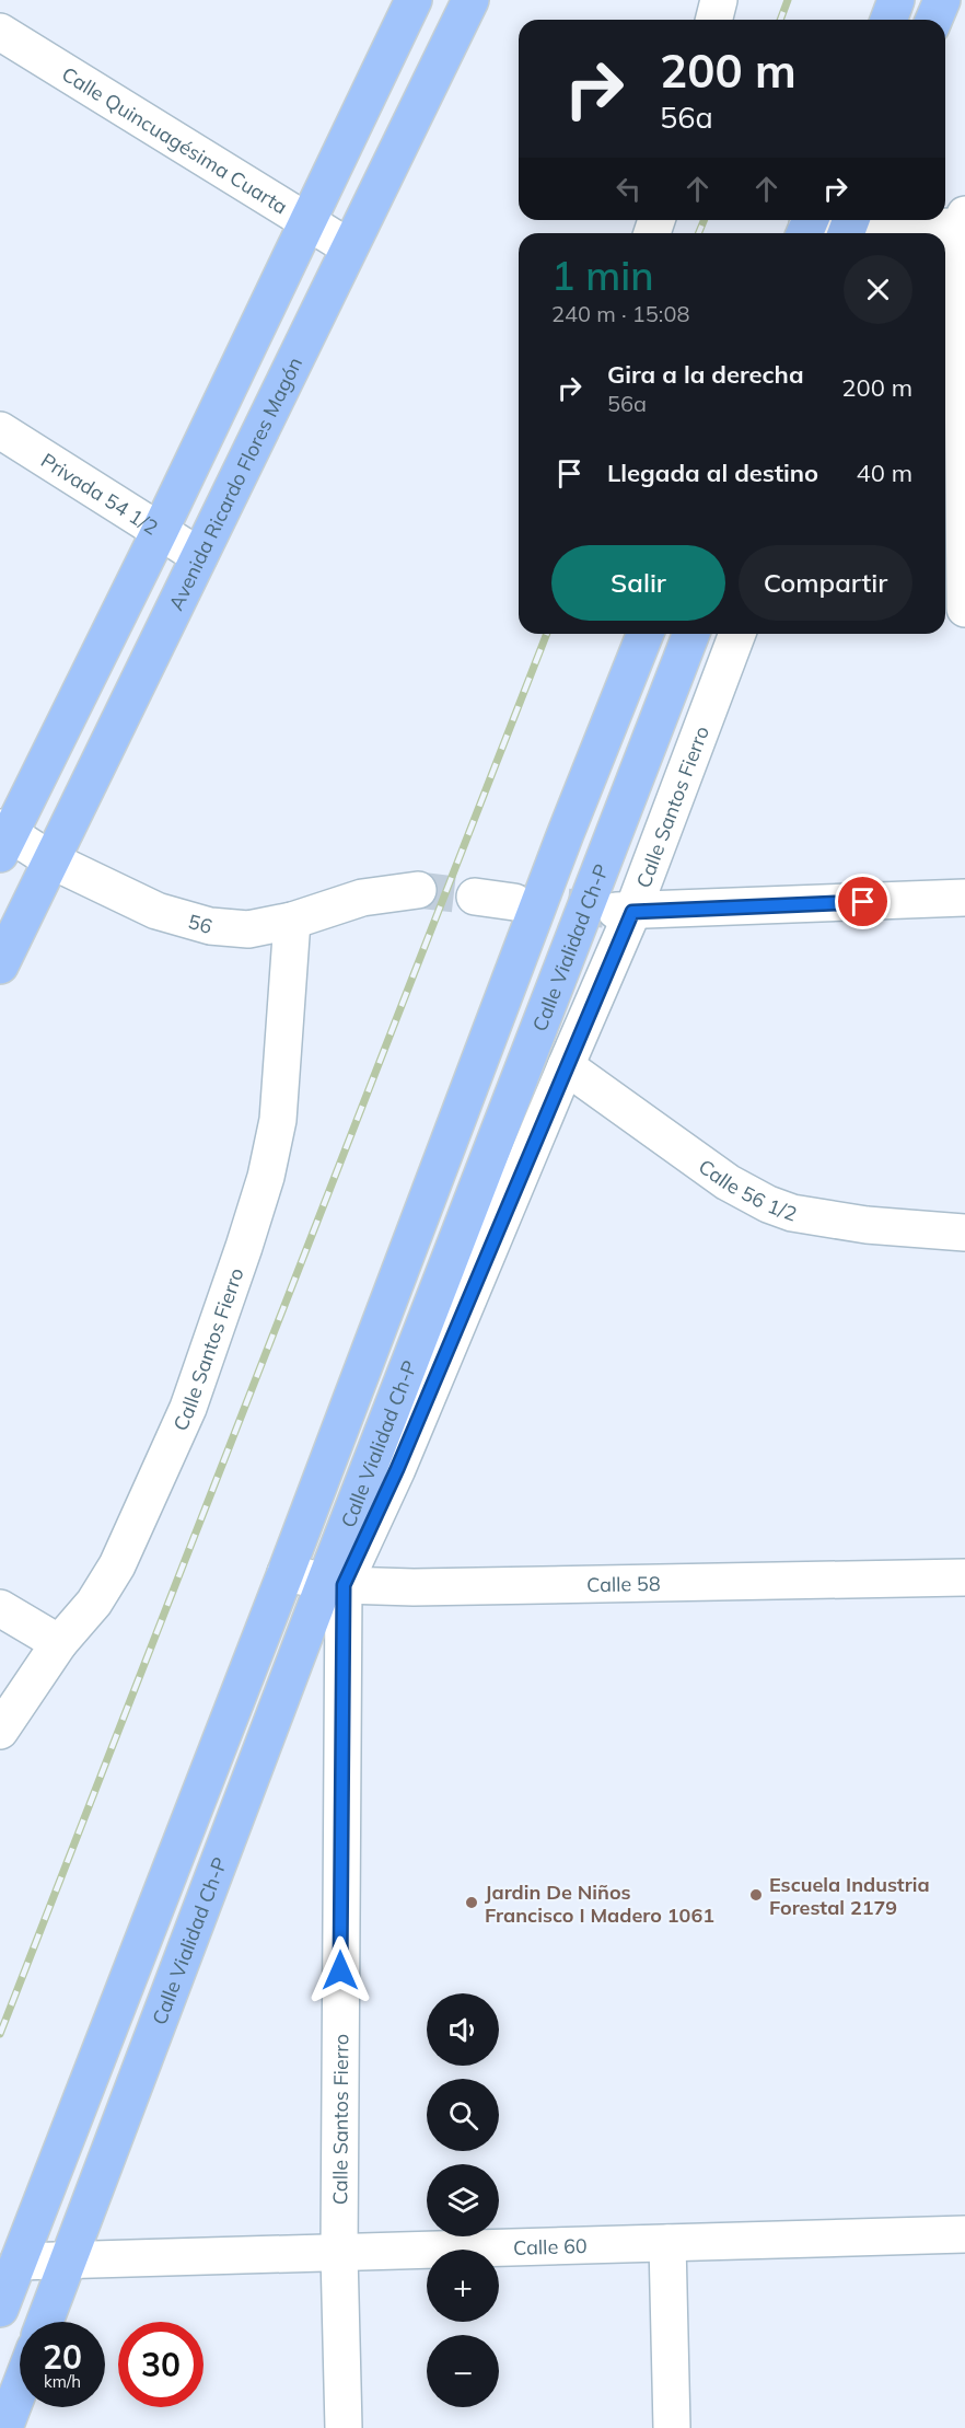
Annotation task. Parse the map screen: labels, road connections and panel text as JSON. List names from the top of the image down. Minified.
{"streets":{"main road":["Avenida Ricardo Flores Magón","Calle Vialidad Ch-P"],"street":["Calle Quincuagésima Cuarta","Privada 54 1/2","Calle Santos Fierro","56","Calle 56 1/2","Calle 58","Calle 60"]},"crossings":[["Calle Quincuagésima Cuarta","Avenida Ricardo Flores Magón"],["Avenida Ricardo Flores Magón","Privada 54 1/2"],["Avenida Ricardo Flores Magón","56"],["Calle Santos Fierro","56"],["Calle Santos Fierro","Calle Vialidad Ch-P"],["Calle Santos Fierro","Calle 56 1/2"],["Calle Santos Fierro","Calle 58"],["Calle Santos Fierro","Calle 60"],["Calle Vialidad Ch-P","Calle 58"],["Calle Vialidad Ch-P","Calle 60"]],"places":["Escuela Industria Forestal 2179","Jardin De Niños Francisco I Madero 1061"],"page":{"turn":["200 m","56a"],"heading":["1 min","240 m · 15:08"],"list":[{"name":"Gira a la derecha","note":"56a","value":"200 m"},{"name":"Llegada al destino","value":"40 m"}],"buttons":["Salir","Compartir"],"map_buttons":["+","−"],"speed":"20 km/h","limit":"30"}}
